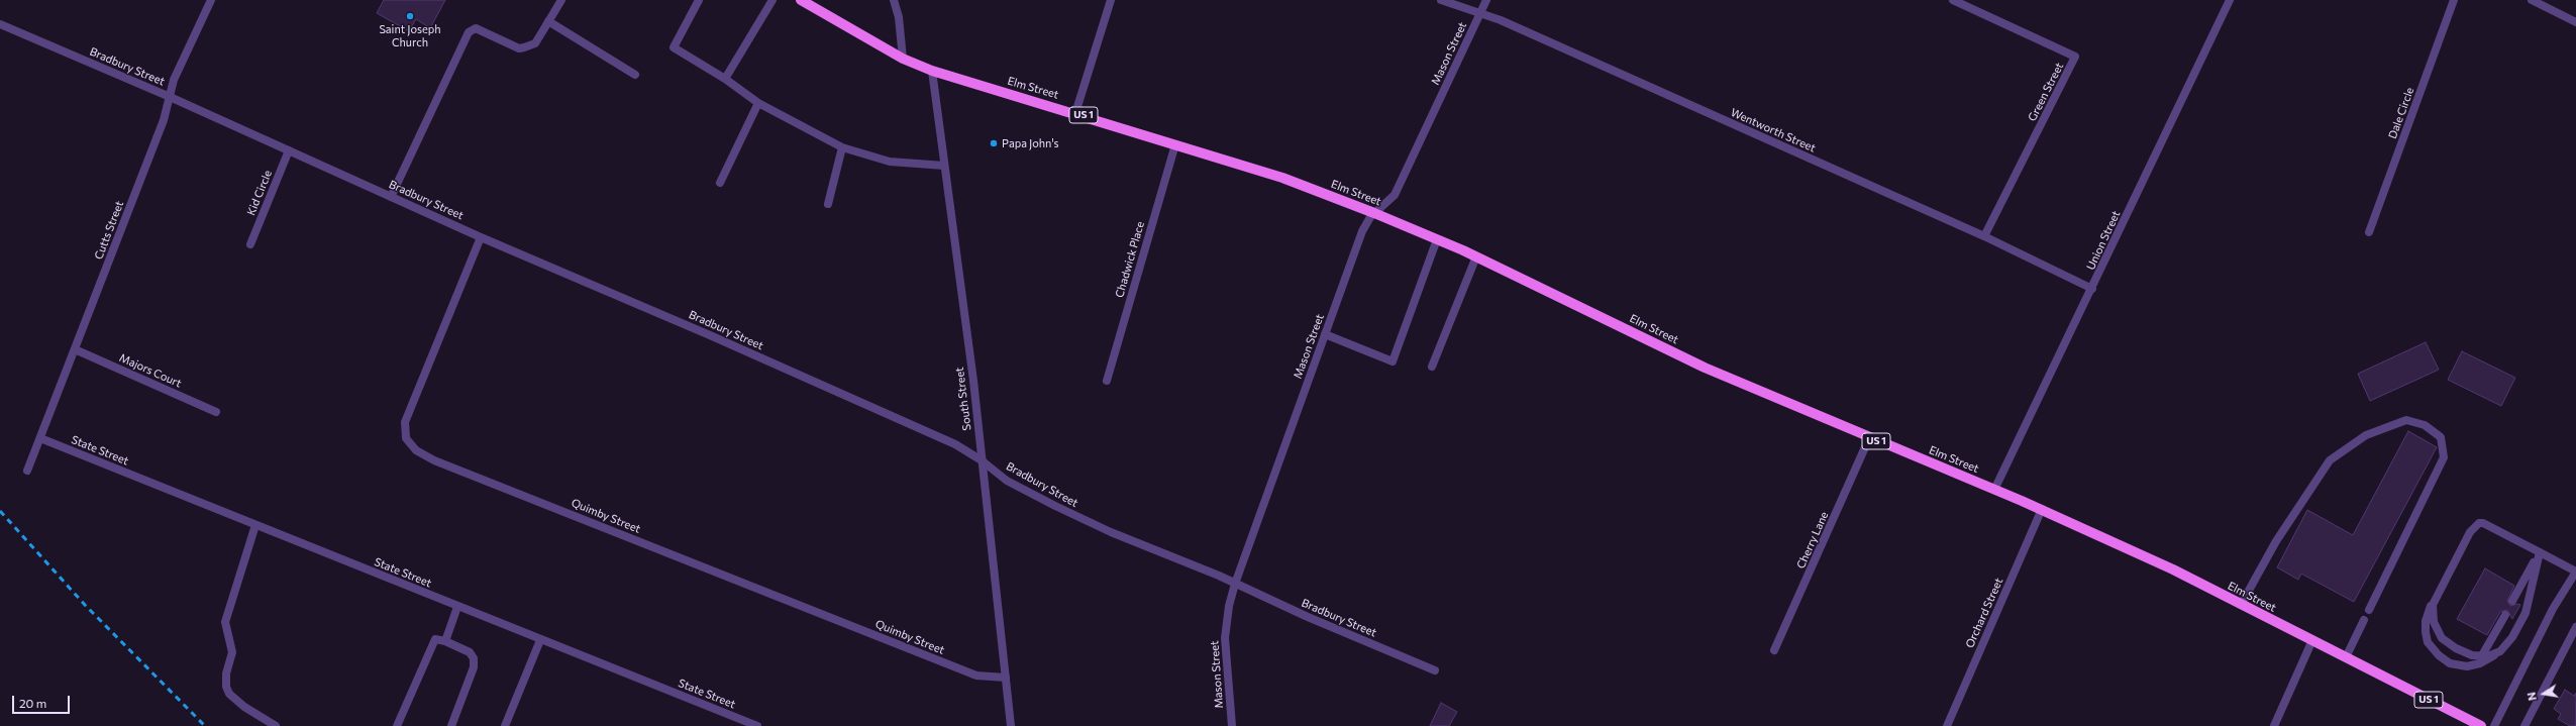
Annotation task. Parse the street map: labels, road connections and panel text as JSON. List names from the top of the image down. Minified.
{"streets":{"main road":["Elm Street","US 1"],"street":["Mason Street","Bradbury Street","Green Street","Dale Circle","Wentworth Street","Kid Circle","Cutts Street","Union Street","Chadwick Place","Majors Court","South Street","State Street","Quimby Street","Cherry Lane","Orchard Street"]},"crossings":[["Mason Street","Bradbury Street"],["Mason Street","Elm Street"],["Mason Street","Wentworth Street"],["Bradbury Street","Kid Circle"],["Bradbury Street","Cutts Street"],["Bradbury Street","South Street"],["Bradbury Street","Quimby Street"],["Elm Street","Union Street"],["Elm Street","Chadwick Place"],["Elm Street","South Street"],["Elm Street","Cherry Lane"],["Elm Street","Orchard Street"],["Green Street","Wentworth Street"],["Wentworth Street","Union Street"],["Cutts Street","Majors Court"],["Cutts Street","State Street"],["South Street","Quimby Street"]],"places":["Saint Joseph Church","Papa John's"],"scale_bar":"20 m","north":"left"}
